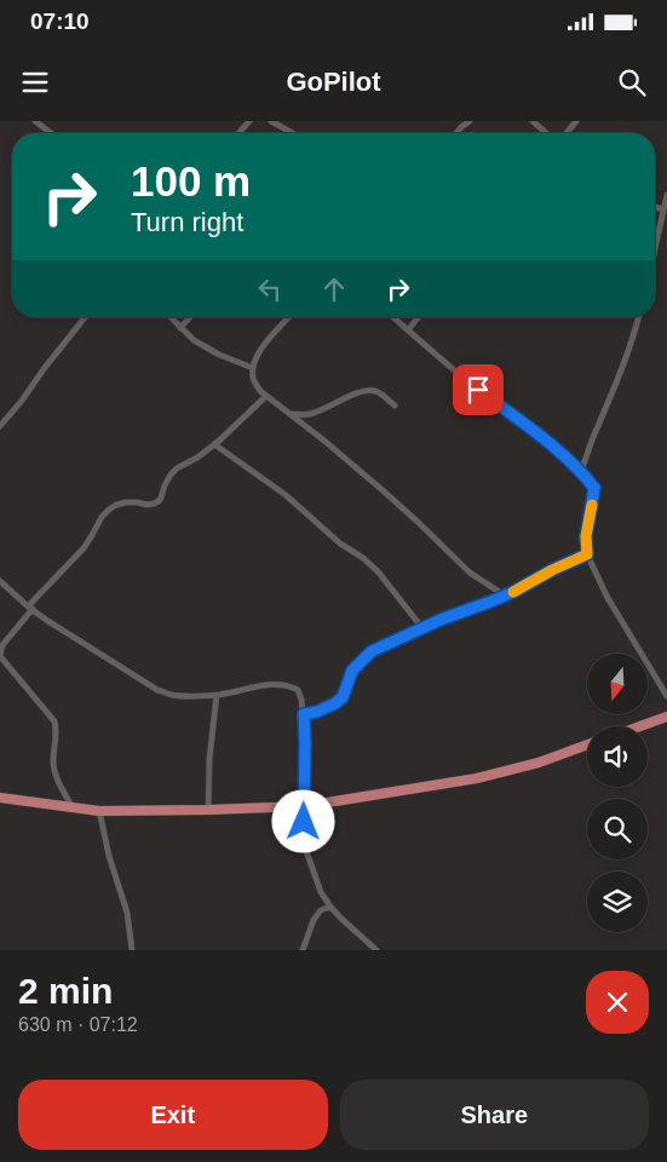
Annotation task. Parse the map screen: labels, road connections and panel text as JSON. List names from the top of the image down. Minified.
{"north":"bottom","page":{"status":"07:10","header":"GoPilot","turn":["100 m","Turn right"],"heading":["2 min","630 m · 07:12"],"buttons":["Exit","Share"]}}
